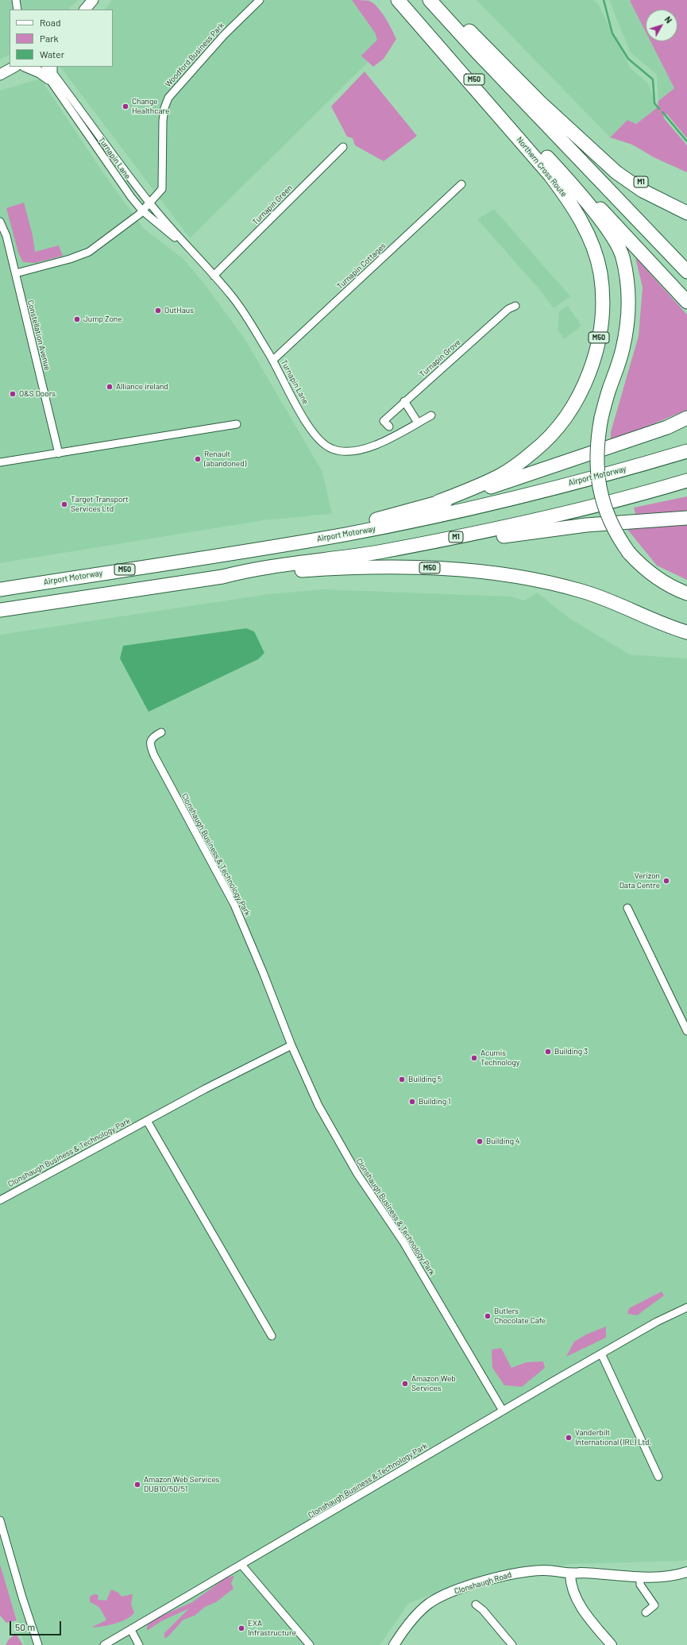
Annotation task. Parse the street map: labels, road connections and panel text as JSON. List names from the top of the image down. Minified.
{"streets":{"highway":["M50","Northern Cross Route","M1","Airport Motorway"],"street":["Woodford Business Park","Turnapin Lane","Turnapin Green","Turnapin Cottages","Constellation Avenue","Turnapin Grove","Clonshaugh Business & Technology Park","Clonshaugh Road"]},"crossings":[["Woodford Business Park","Turnapin Lane"],["Woodford Business Park","Constellation Avenue"],["M50","Northern Cross Route"],["M50","M1"],["M50","Airport Motorway"],["Turnapin Lane","Turnapin Green"],["Turnapin Lane","Turnapin Cottages"]],"places":["Change Healthcare","OutHaus","Jump Zone","Alliance ireland","O&S Doors","Renault (abandoned)","Target Transport Services Ltd","Verizon Data Centre","Building 3","Acumis Technology","Building 5","Building 1","Building 4","Butlers Chocolate Cafe","Amazon Web Services","Vanderbilt International (IRL) Ltd.","Amazon Web Services DUB10/50/51","EXA Infrastructure"],"legend":["Road","Park","Water"],"scale_bar":"50 m","north":"top right"}
